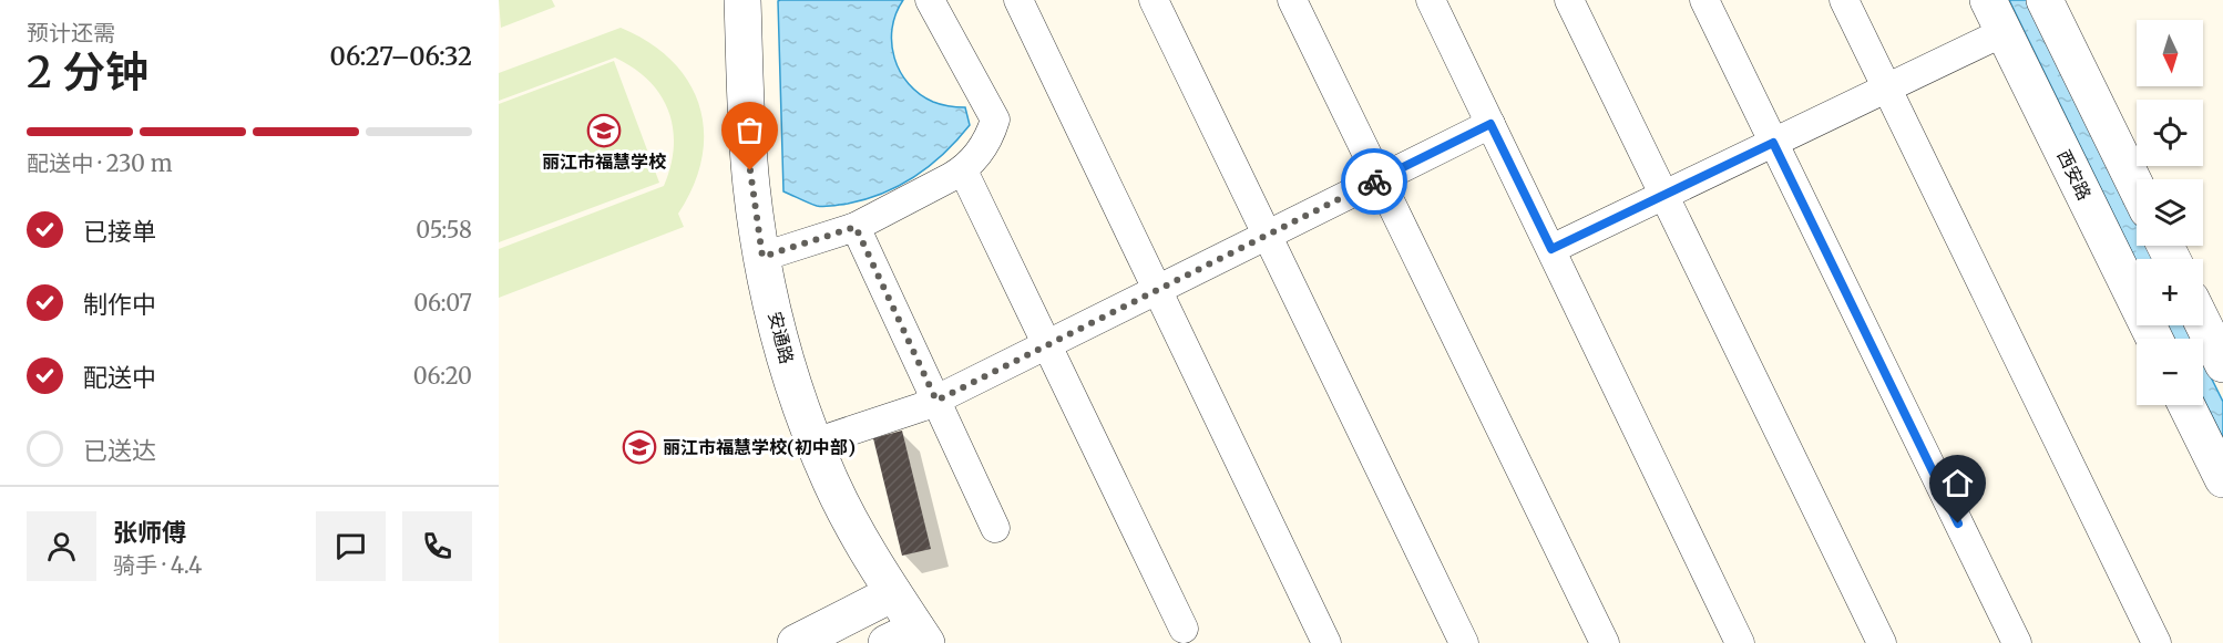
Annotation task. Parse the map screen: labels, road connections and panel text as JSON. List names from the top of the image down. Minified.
{"streets":{"street":["西安路","安通路"]},"places":{"school or university":["丽江市福慧学校","丽江市福慧学校(初中部)"]},"north":"bottom","page":{"heading":["2 分钟","预计还需","06:27–06:32"],"panel":["张师傅","骑手 · 4.4"],"map_buttons":["+","−"],"bar":"配送中 · 230 m","list":[["已接单","05:58"],["制作中","06:07"],["配送中","06:20"],"已送达"]}}
